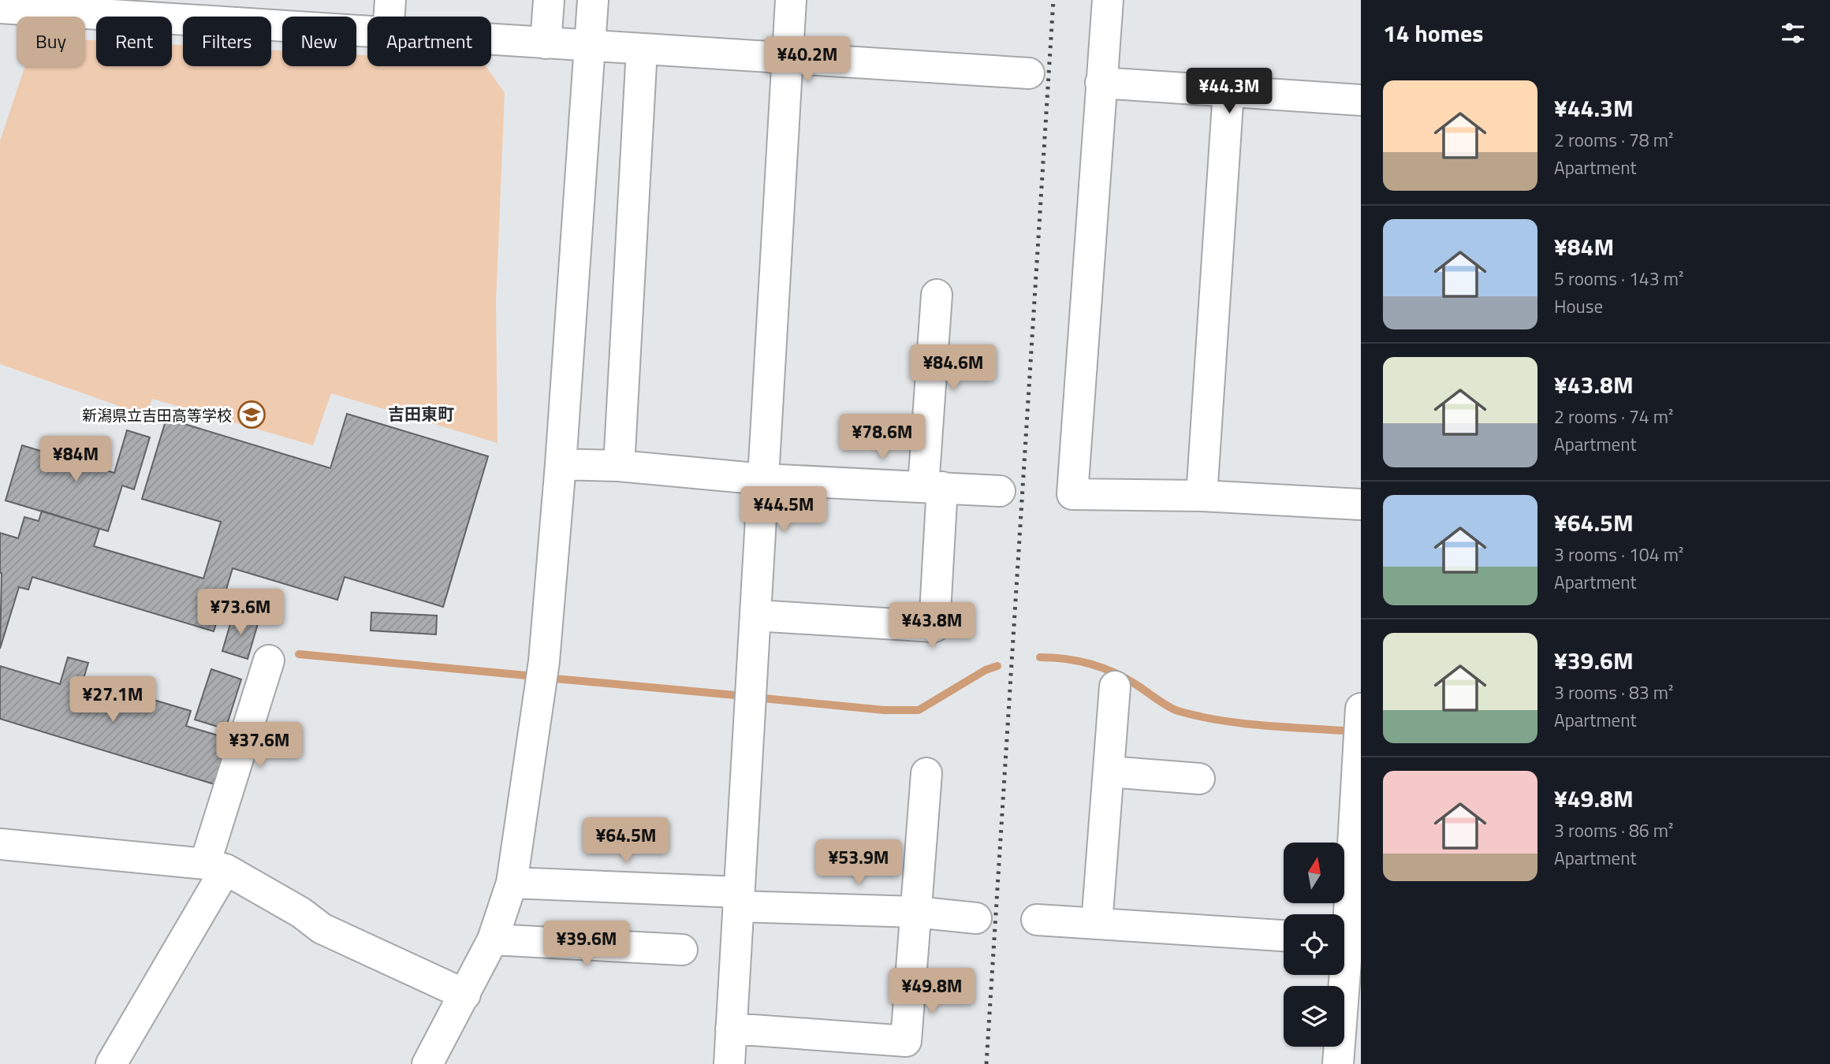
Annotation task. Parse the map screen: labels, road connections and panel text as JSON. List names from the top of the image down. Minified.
{"districts":["吉田東町"],"places":{"school or university":["新潟県立吉田高等学校"]},"north":"top","page":{"heading":"14 homes","chip":["Buy","Rent","Filters","New","Apartment"],"price":["¥40.2M","¥44.3M","¥84.6M","¥78.6M","¥84M","¥44.5M","¥73.6M","¥43.8M","¥27.1M","¥37.6M","¥64.5M","¥53.9M","¥39.6M","¥49.8M"],"list":[{"name":"¥44.3M","note":"2 rooms · 78 m² · Apartment"},{"name":"¥84M","note":"5 rooms · 143 m² · House"},{"name":"¥43.8M","note":"2 rooms · 74 m² · Apartment"},{"name":"¥64.5M","note":"3 rooms · 104 m² · Apartment"},{"name":"¥39.6M","note":"3 rooms · 83 m² · Apartment"},{"name":"¥49.8M","note":"3 rooms · 86 m² · Apartment"}]}}
